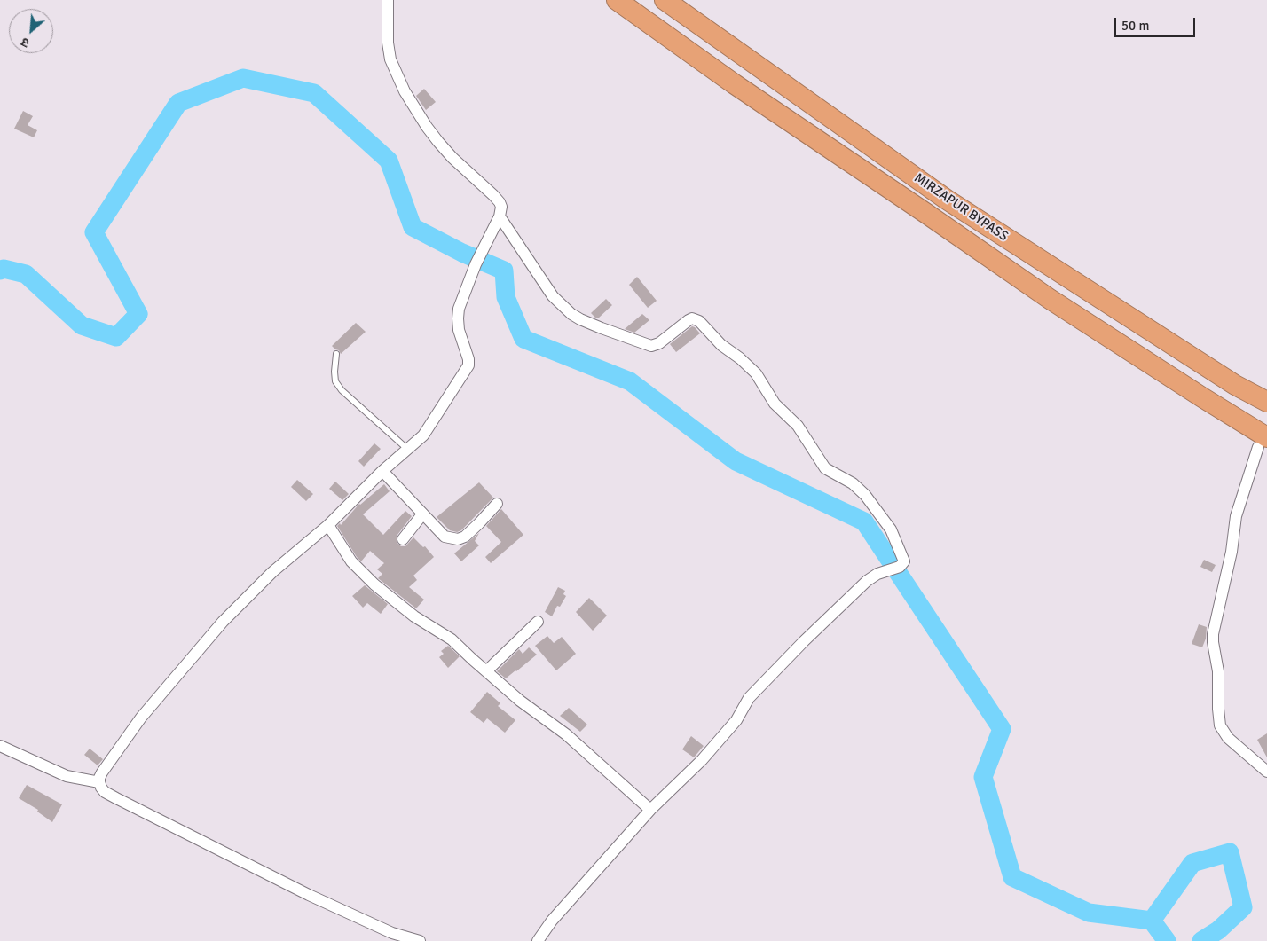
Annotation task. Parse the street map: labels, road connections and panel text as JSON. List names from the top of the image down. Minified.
{"streets":{"highway":["MIRZAPUR BYPASS"]},"scale_bar":"50 m","north":"bottom left"}
